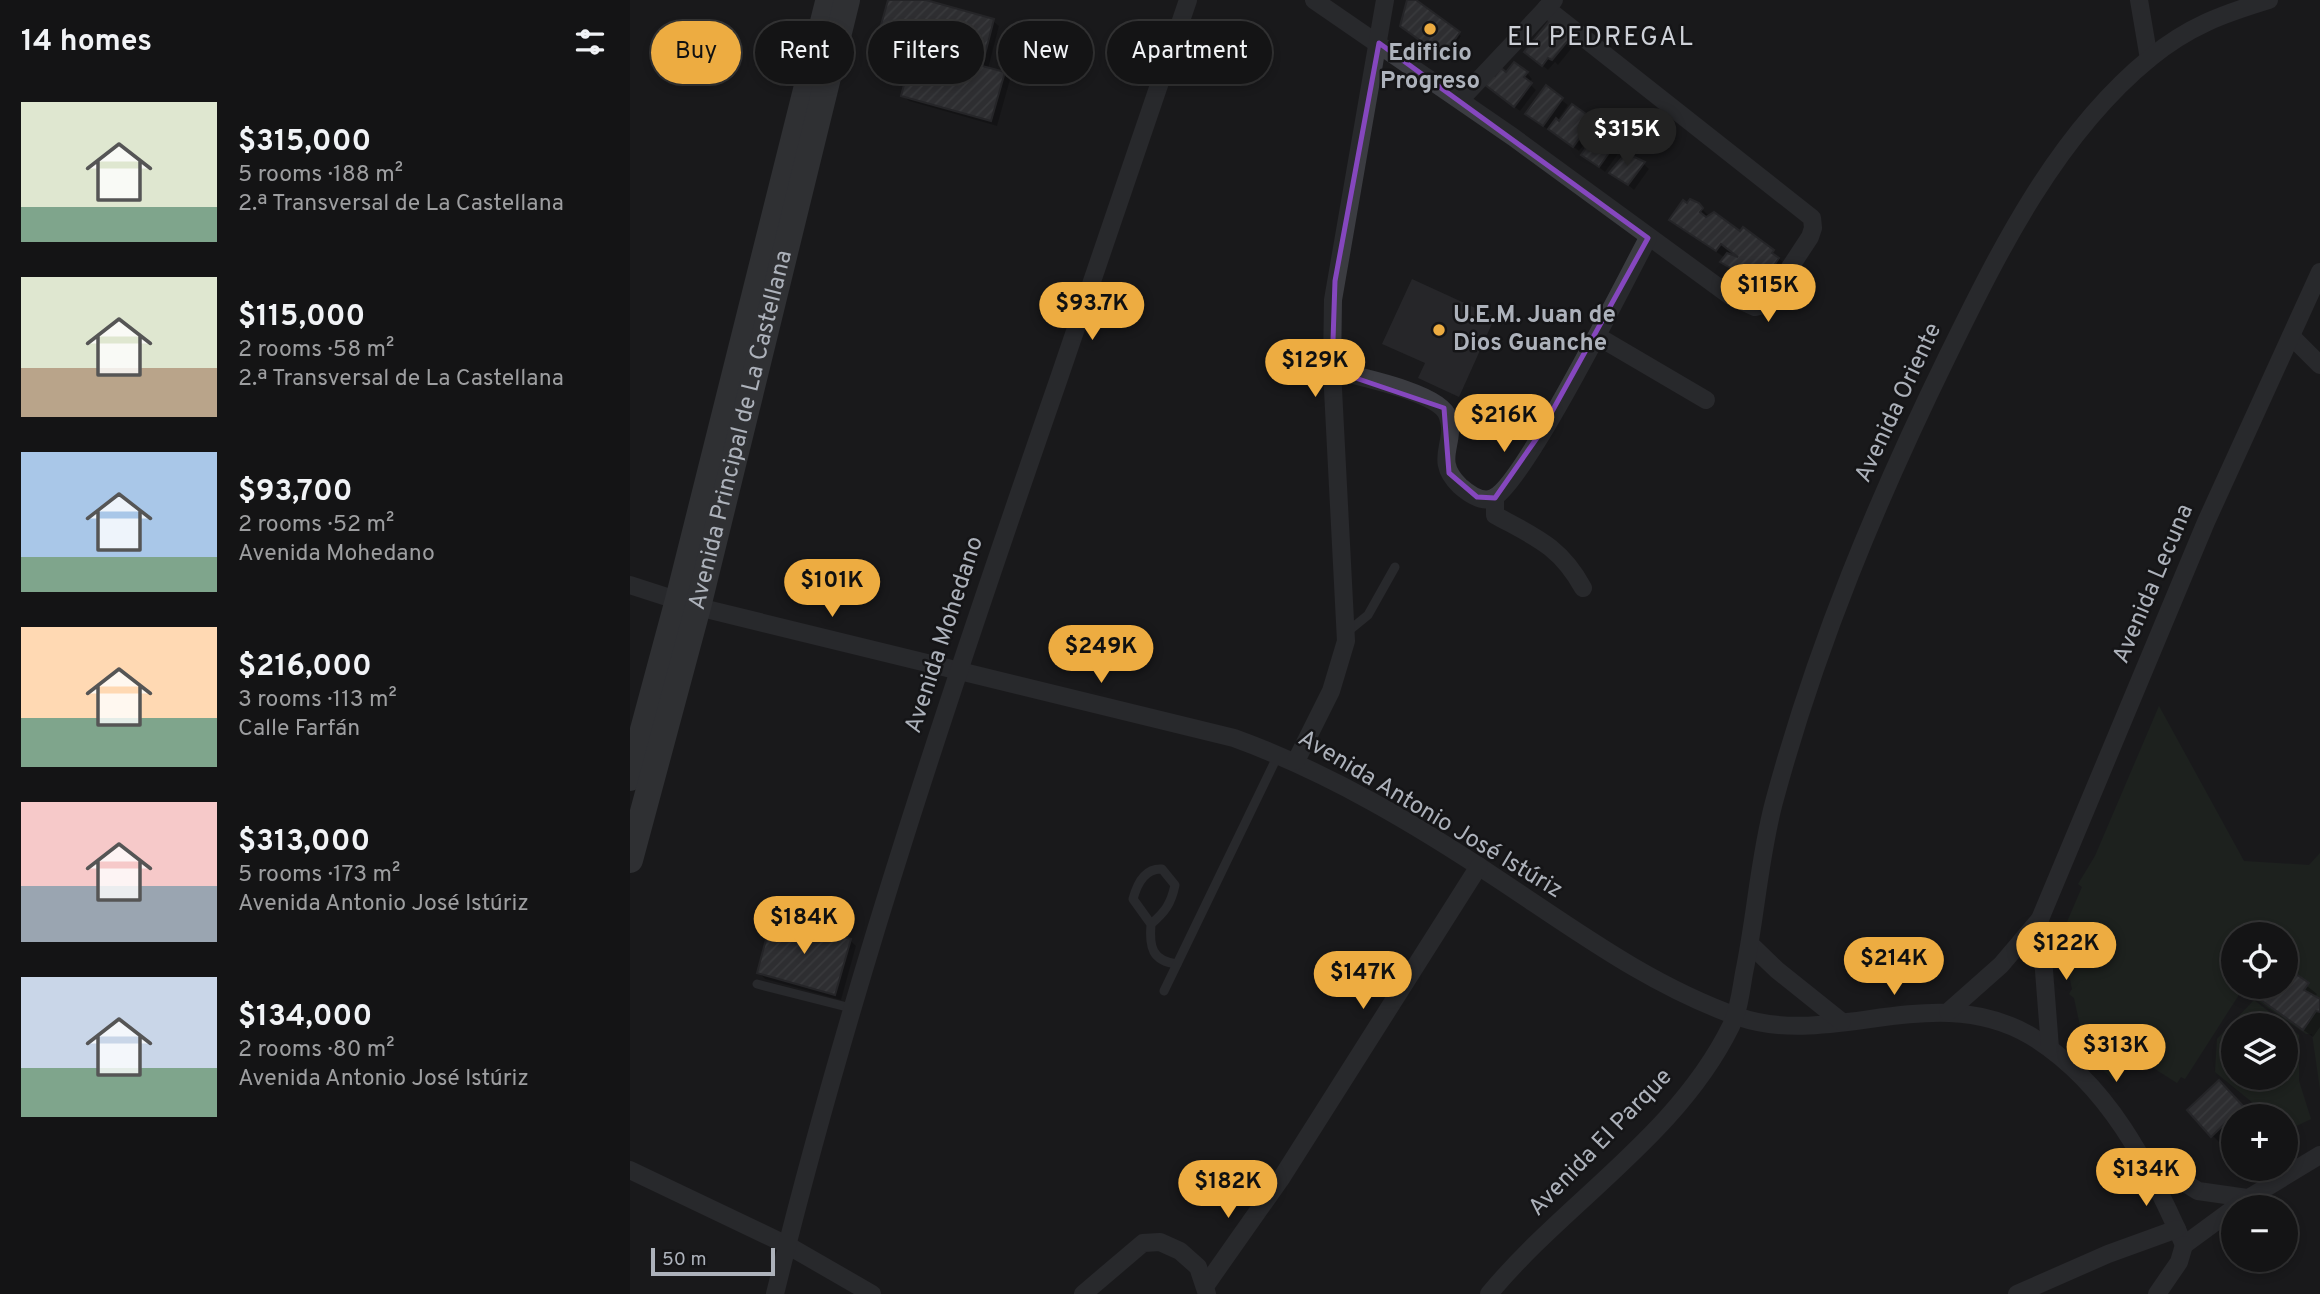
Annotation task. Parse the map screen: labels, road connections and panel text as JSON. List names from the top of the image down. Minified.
{"streets":{"street":["Avenida Oriente","Avenida Principal de La Castellana","Avenida Lecuna","Avenida Mohedano","Avenida Antonio José Istúriz","Avenida El Parque"]},"crossings":[["Avenida Oriente","Avenida Antonio José Istúriz"],["Avenida Oriente","Avenida El Parque"],["Avenida Principal de La Castellana","Avenida Antonio José Istúriz"],["Avenida Lecuna","Avenida Antonio José Istúriz"],["Avenida Mohedano","Avenida Antonio José Istúriz"],["Avenida Antonio José Istúriz","Avenida El Parque"]],"districts":["EL PEDREGAL"],"places":["Edificio Progreso","U.E.M. Juan de Dios Guanche"],"scale_bar":"50 m","page":{"heading":"14 homes","chip":["Buy","Rent","Filters","New","Apartment"],"list":[{"name":"$315,000","note":"5 rooms · 188 m² · 2.ª Transversal de La Castellana"},{"name":"$115,000","note":"2 rooms · 58 m² · 2.ª Transversal de La Castellana"},{"name":"$93,700","note":"2 rooms · 52 m² · Avenida Mohedano"},{"name":"$216,000","note":"3 rooms · 113 m² · Calle Farfán"},{"name":"$313,000","note":"5 rooms · 173 m² · Avenida Antonio José Istúriz"},{"name":"$134,000","note":"2 rooms · 80 m² · Avenida Antonio José Istúriz"}],"price":["$315K","$115K","$93.7K","$129K","$216K","$101K","$249K","$184K","$122K","$214K","$147K","$313K","$134K","$182K"],"map_buttons":["+","−"],"scale":"50 m"}}
